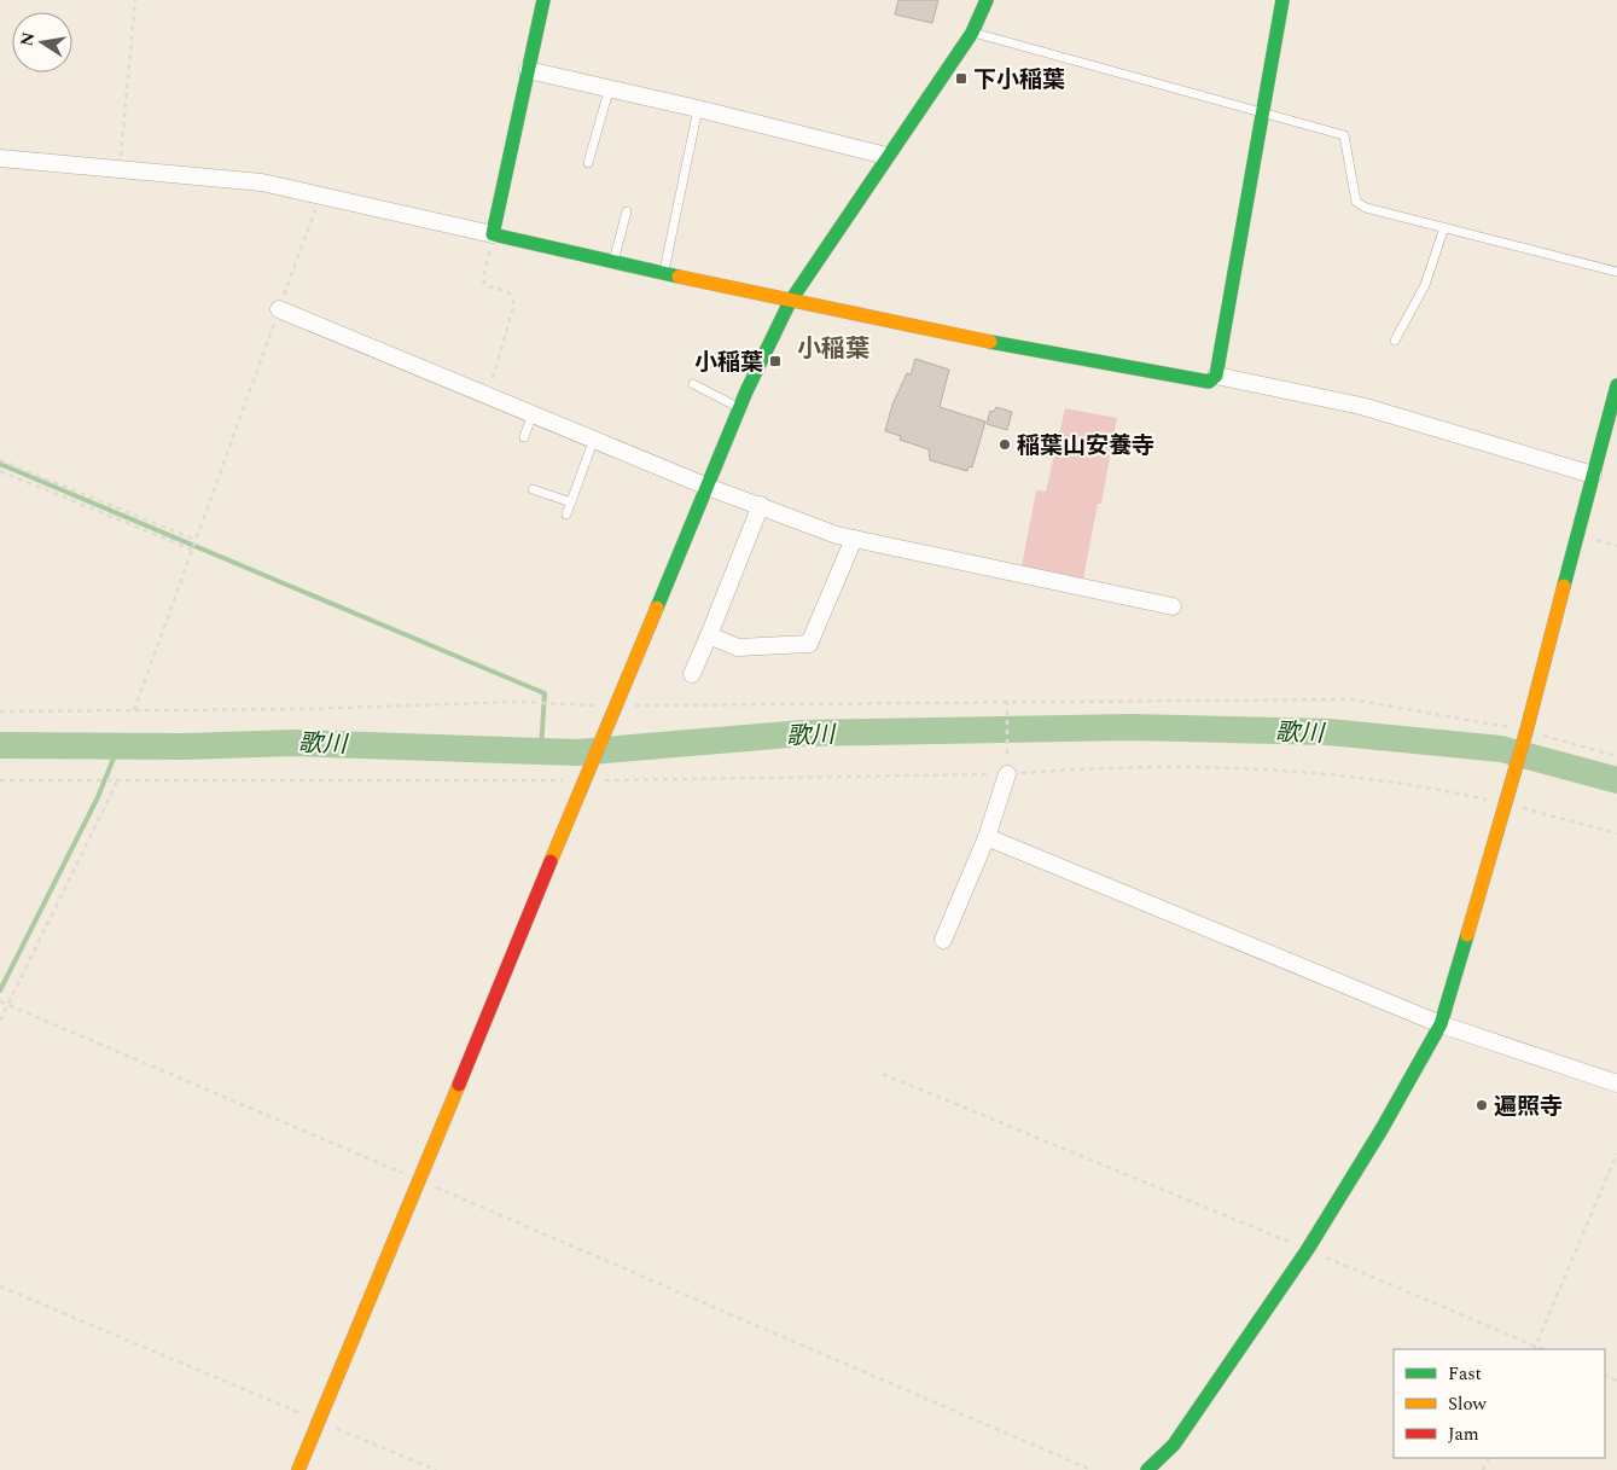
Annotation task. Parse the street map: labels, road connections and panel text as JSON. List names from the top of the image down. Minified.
{"districts":["小稲葉"],"water":["歌川"],"places":{"transit":["下小稲葉","小稲葉"],"other":["稲葉山安養寺","遍照寺"]},"legend":["Fast","Slow","Jam"],"north":"left"}
